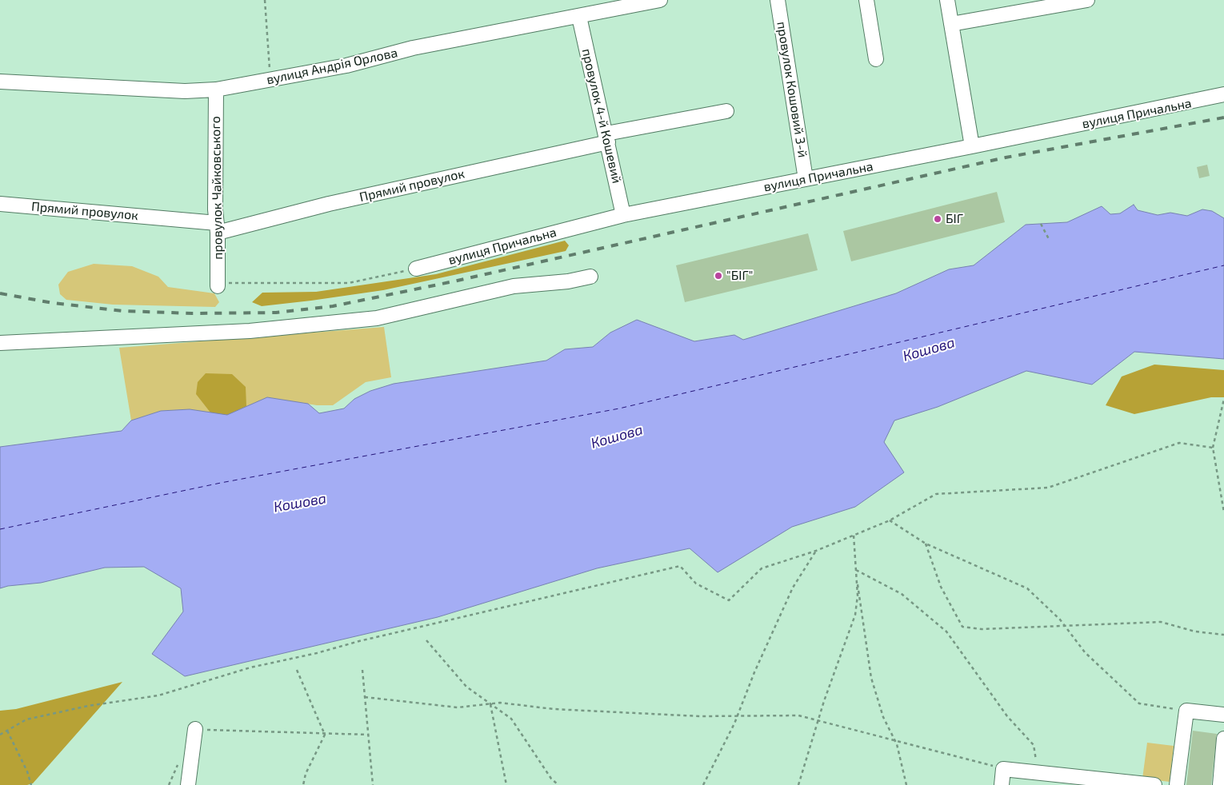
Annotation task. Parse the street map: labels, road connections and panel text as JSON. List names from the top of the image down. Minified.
{"streets":{"street":["вулиця Андрія Орлова","провулок Кошовий 3-й","вулиця Причальна","провулок 4-й Кошевий","Прямий провулок","провулок Чайковського"]},"crossings":[["вулиця Андрія Орлова","провулок 4-й Кошевий"],["вулиця Андрія Орлова","провулок Чайковського"],["провулок Кошовий 3-й","вулиця Причальна"],["вулиця Причальна","провулок 4-й Кошевий"],["провулок 4-й Кошевий","Прямий провулок"],["Прямий провулок","провулок Чайковського"]],"water":["Кошова"],"places":["БІГ","\"БІГ\""]}
